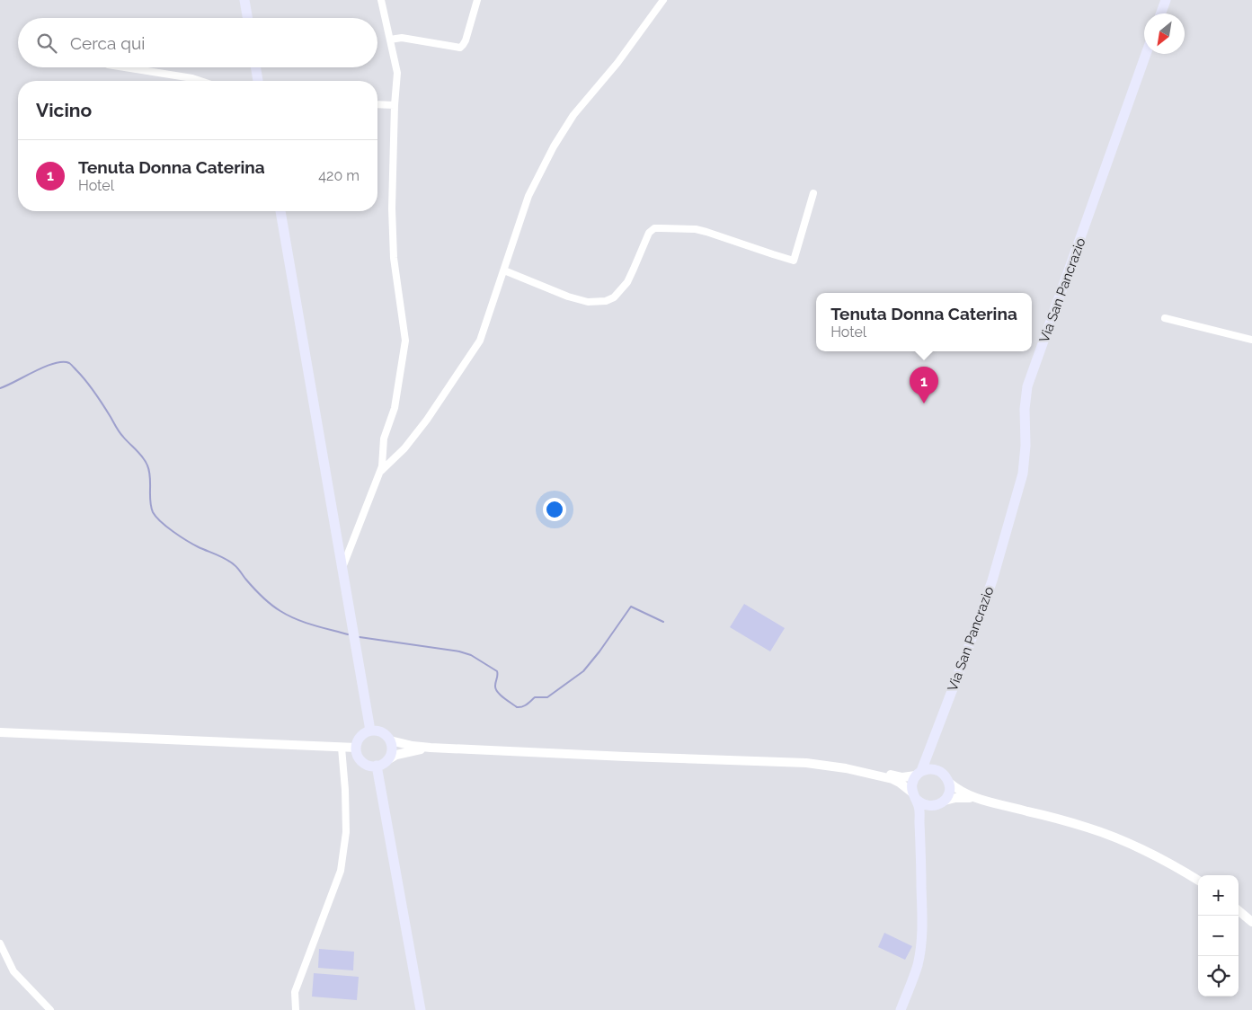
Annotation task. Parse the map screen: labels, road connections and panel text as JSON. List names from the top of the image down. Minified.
{"streets":{"main road":["Via San Pancrazio"]},"north":"bottom left","page":{"search":"Cerca qui","heading":"Vicino","list":[{"mark":"1","name":"Tenuta Donna Caterina","note":"Hotel","value":"420 m"}],"popup":["Tenuta Donna Caterina","Hotel"],"pins":"1","map_buttons":["+","−"]}}
